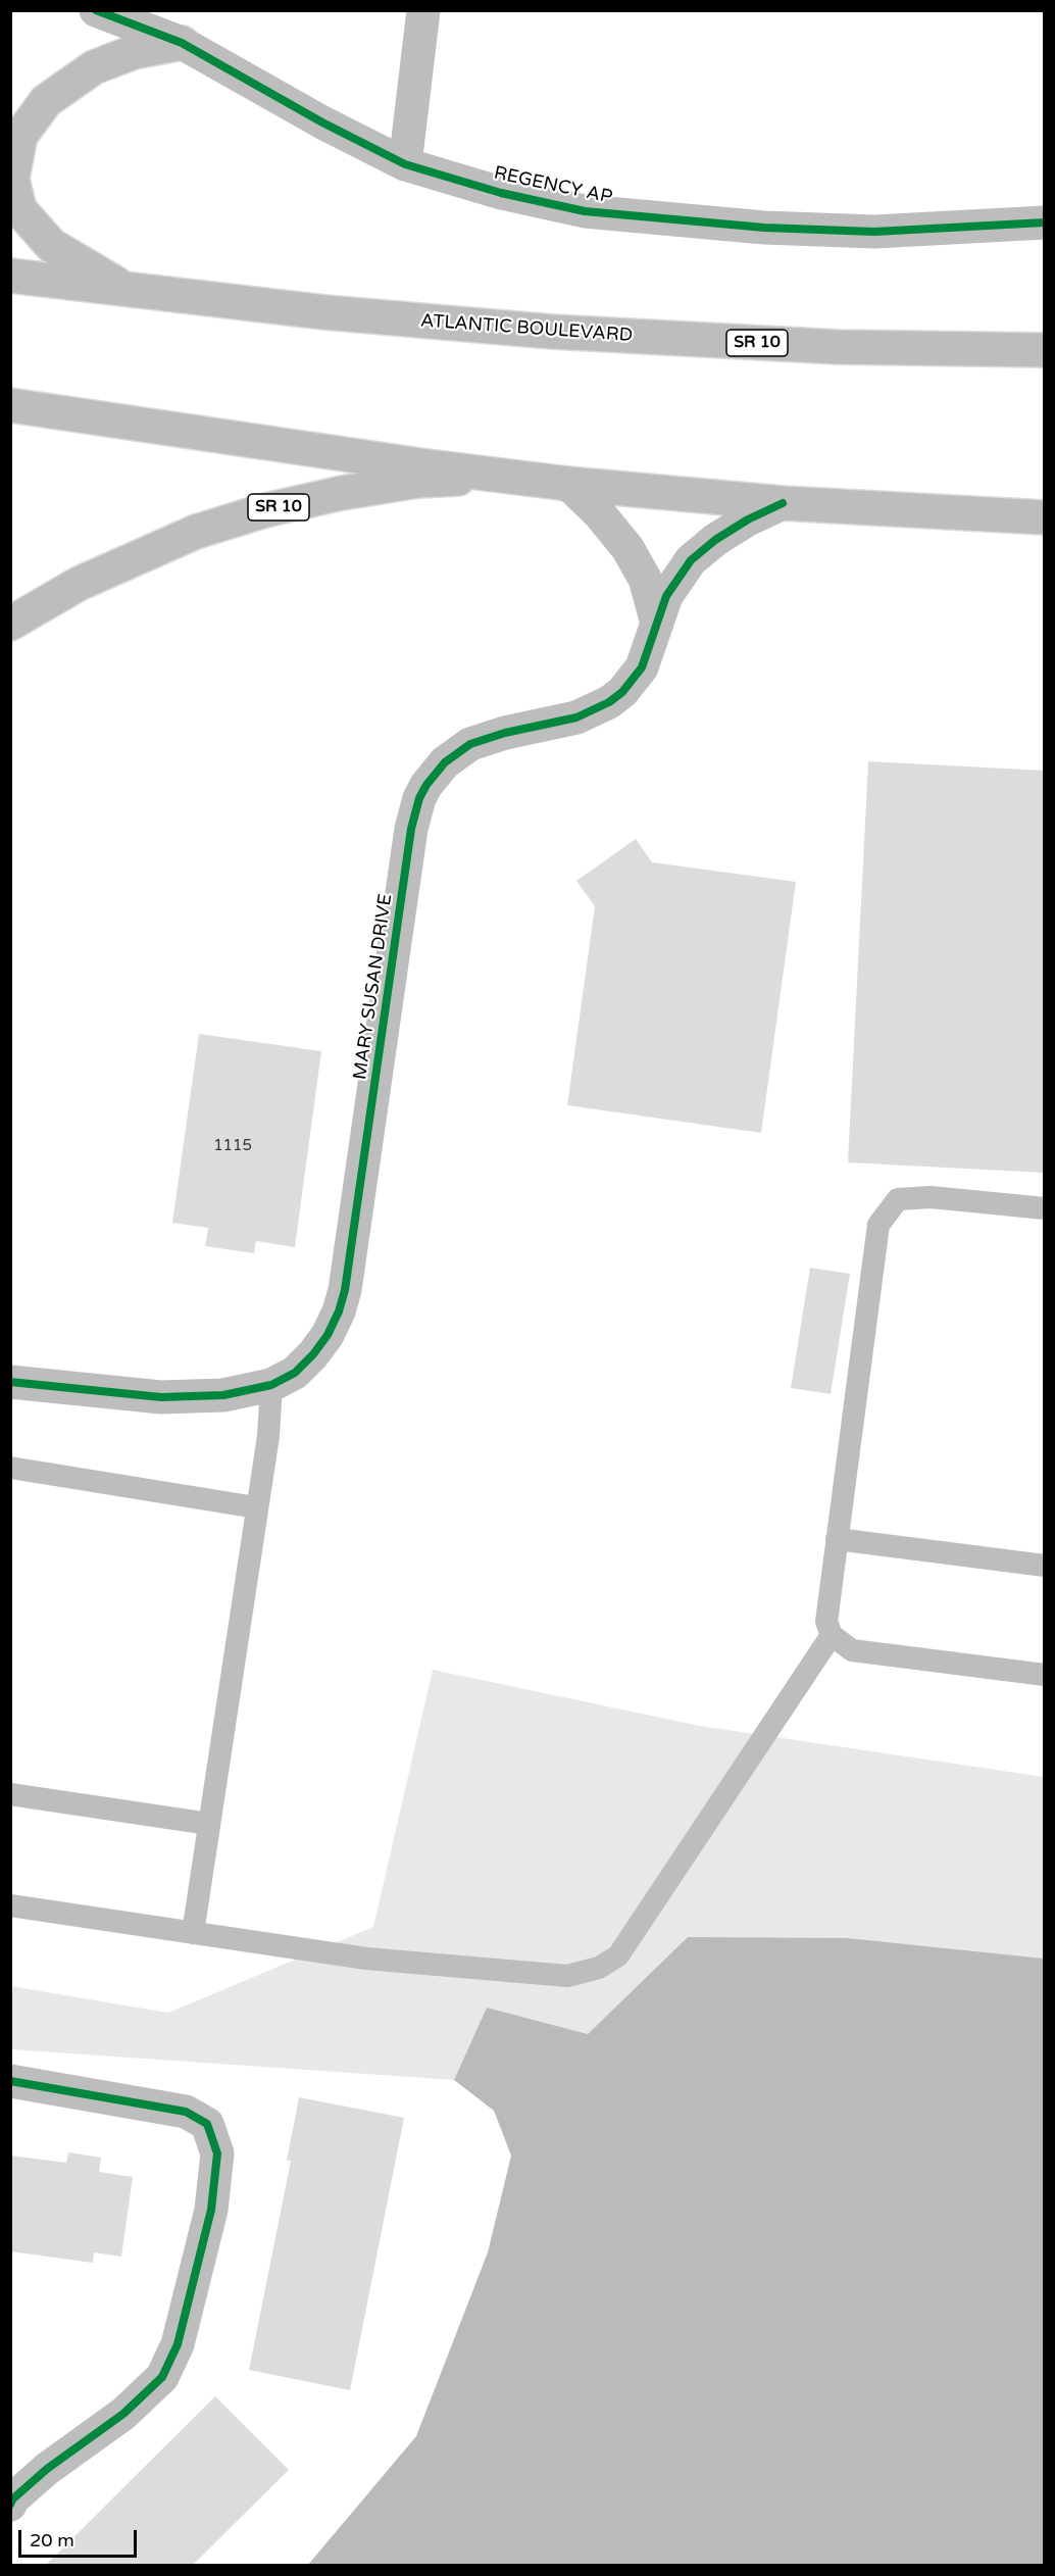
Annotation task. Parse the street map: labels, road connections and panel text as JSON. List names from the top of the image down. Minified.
{"streets":{"main road":["REGENCY AP","ATLANTIC BOULEVARD","SR 10","MARY SUSAN DRIVE"]},"crossings":[["SR 10","MARY SUSAN DRIVE"]],"house_numbers":["1115"],"scale_bar":"20 m"}
